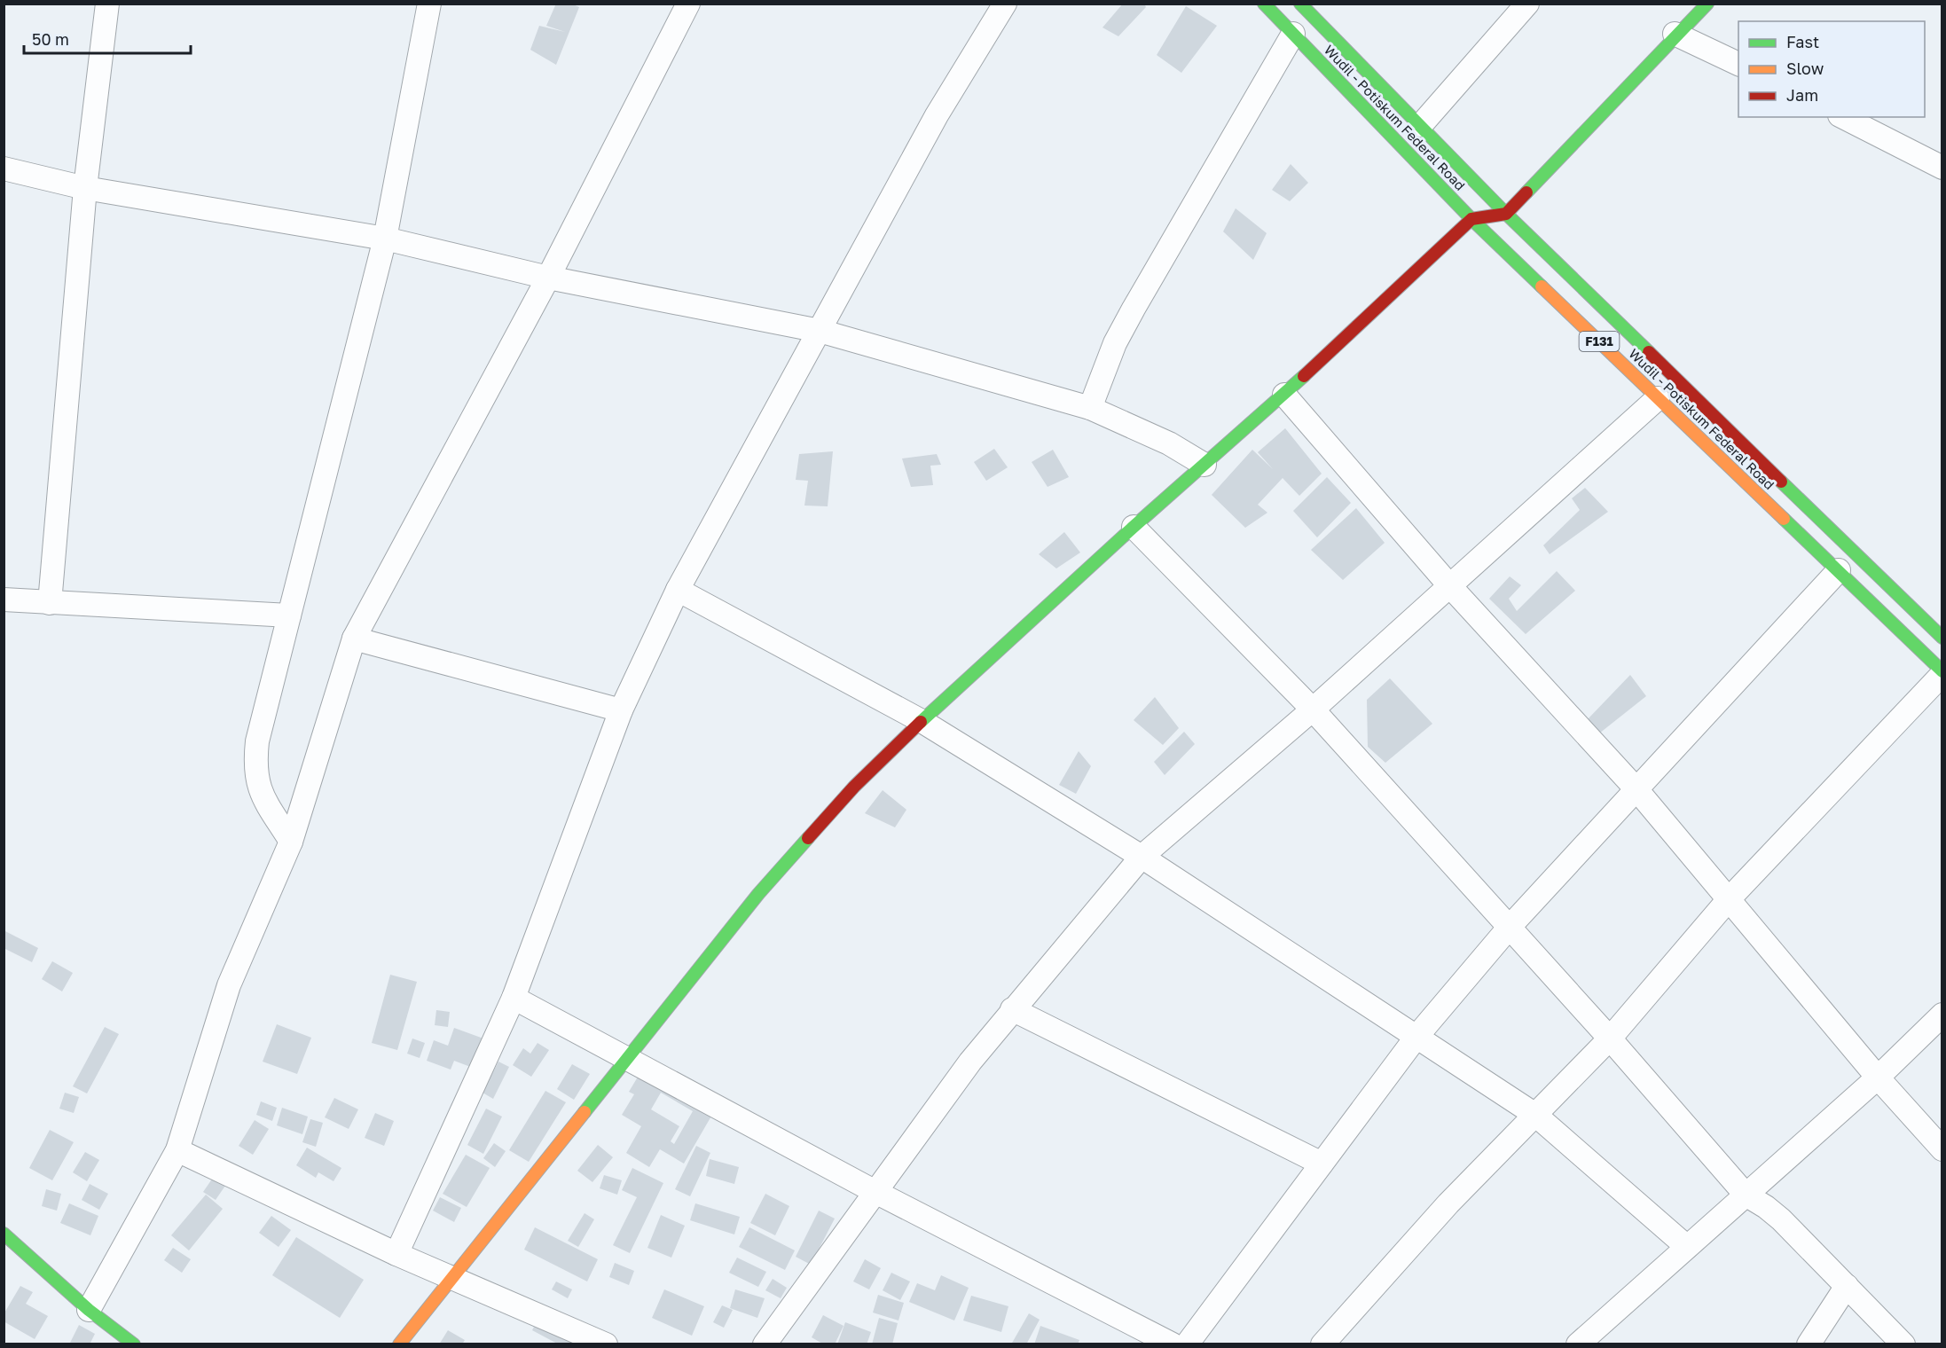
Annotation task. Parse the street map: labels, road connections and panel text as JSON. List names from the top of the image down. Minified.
{"streets":{"street":["Wudil - Potiskum Federal Road","F131"]},"legend":["Fast","Slow","Jam"],"scale_bar":"50 m"}
